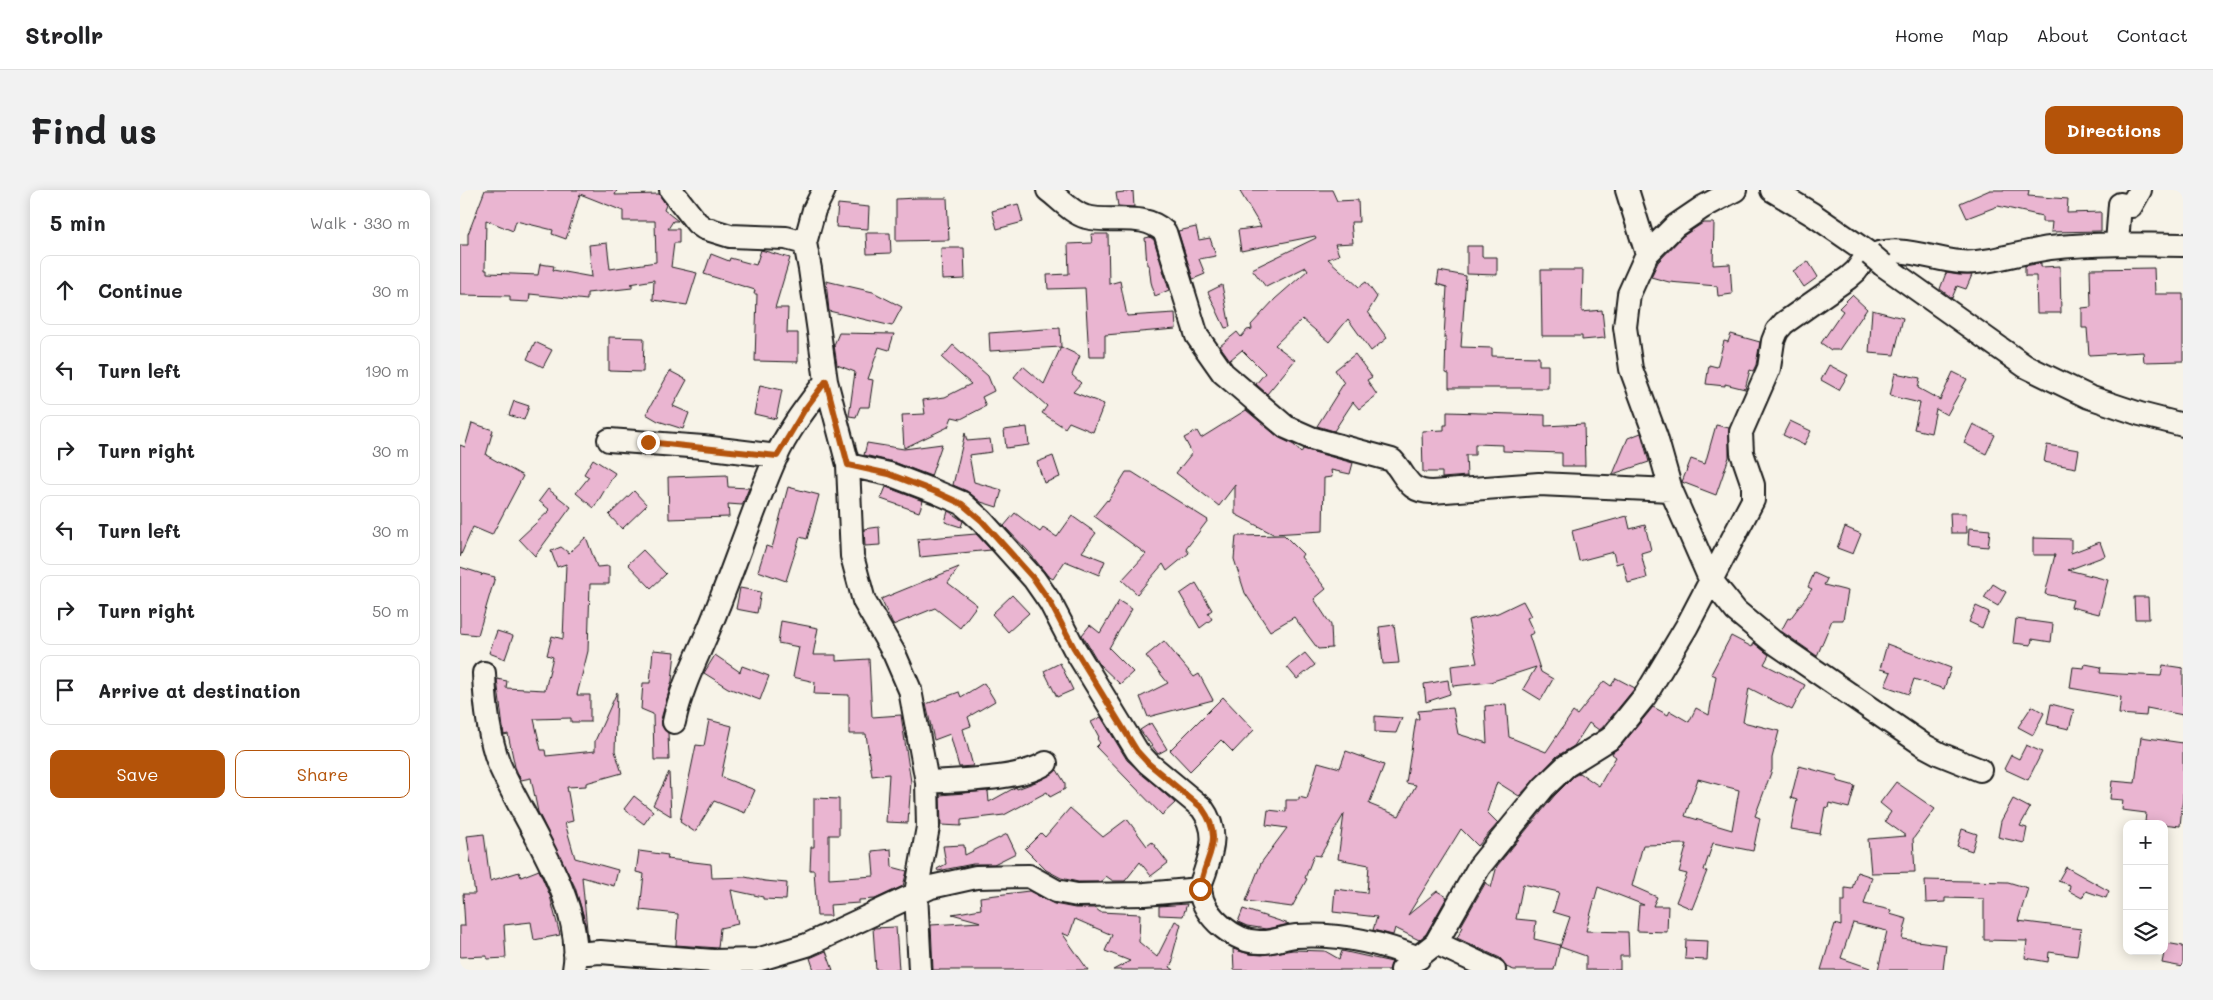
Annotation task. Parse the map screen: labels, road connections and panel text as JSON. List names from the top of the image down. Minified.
{"page":{"header":"Strollr","nav":["Home","Map","About","Contact"],"buttons":["Directions",["Save","Share"]],"title":"Find us","heading":["5 min","Walk · 330 m"],"list":[["Continue","30 m"],["Turn left","190 m"],["Turn right","30 m"],["Turn left","30 m"],["Turn right","50 m"],"Arrive at destination"],"map_buttons":["+","−"]}}
